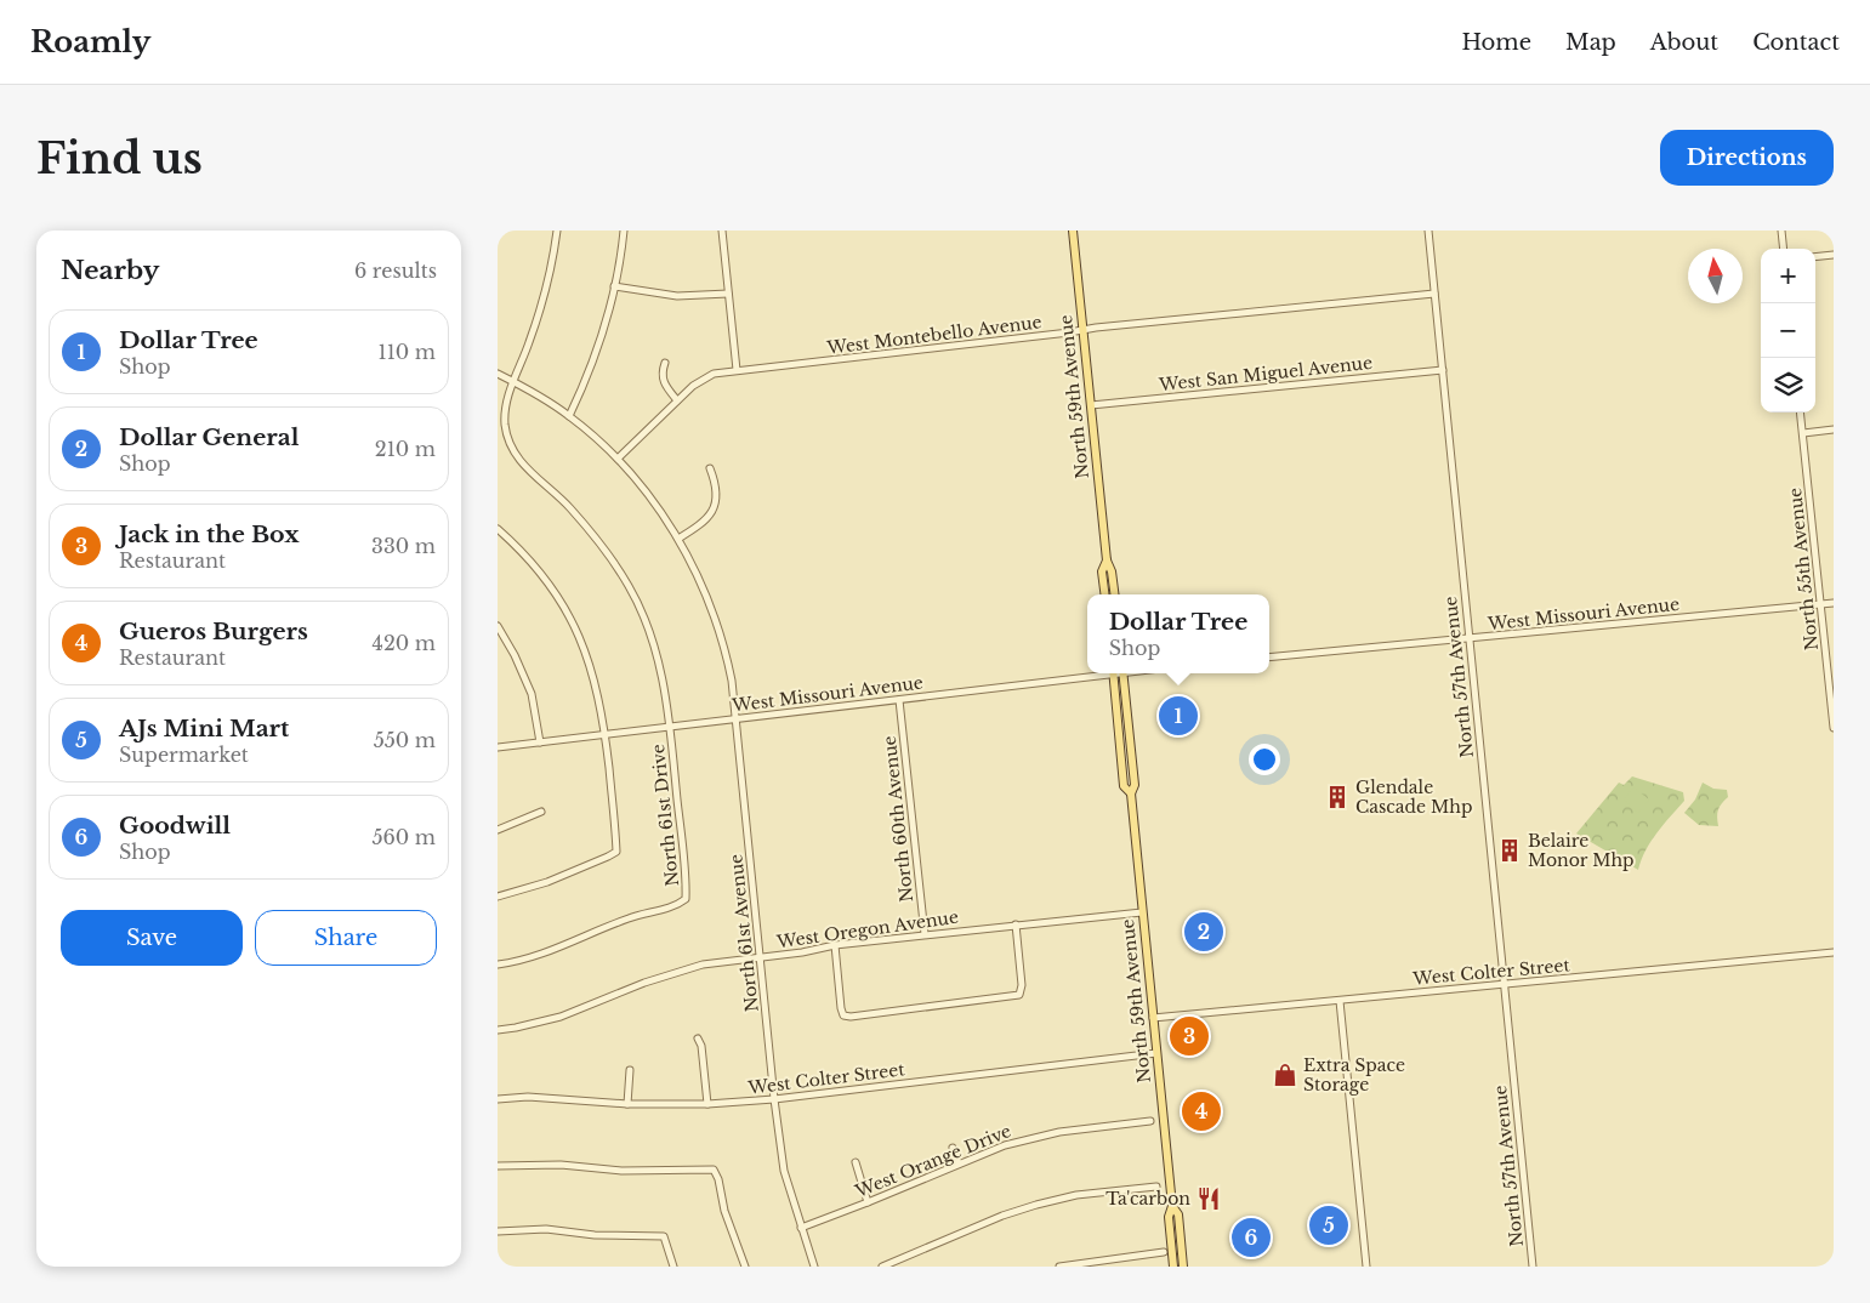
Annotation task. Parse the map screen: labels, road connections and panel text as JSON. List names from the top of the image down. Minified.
{"streets":{"main road":["North 59th Avenue"],"street":["West Montebello Avenue","West San Miguel Avenue","North 55th Avenue","West Missouri Avenue","North 57th Avenue","North 61st Drive","North 60th Avenue","West Oregon Avenue","North 61st Avenue","West Colter Street","West Orange Drive"]},"crossings":[["West Montebello Avenue","North 59th Avenue"],["West Montebello Avenue","North 57th Avenue"],["West Montebello Avenue","North 61st Avenue"],["West San Miguel Avenue","North 59th Avenue"],["West San Miguel Avenue","North 57th Avenue"],["North 59th Avenue","West Oregon Avenue"],["North 59th Avenue","West Colter Street"],["North 55th Avenue","West Missouri Avenue"],["West Missouri Avenue","North 57th Avenue"],["West Missouri Avenue","North 61st Drive"],["West Missouri Avenue","North 60th Avenue"],["West Missouri Avenue","North 61st Avenue"],["North 57th Avenue","West Colter Street"],["North 60th Avenue","West Oregon Avenue"],["West Oregon Avenue","North 61st Avenue"],["North 61st Avenue","West Colter Street"],["North 61st Avenue","West Orange Drive"]],"places":{"building":["Glendale Cascade Mhp","Belaire Monor Mhp"],"shop":["Extra Space Storage"],"restaurant":["Ta'carbon"]},"north":"top","page":{"header":"Roamly","nav":["Home","Map","About","Contact"],"buttons":["Directions",["Save","Share"]],"title":"Find us","heading":["Nearby","6 results"],"map_buttons":["+","−"],"list":[{"mark":"1","name":"Dollar Tree","note":"Shop","value":"110 m"},{"mark":"2","name":"Dollar General","note":"Shop","value":"210 m"},{"mark":"3","name":"Jack in the Box","note":"Restaurant","value":"330 m"},{"mark":"4","name":"Gueros Burgers","note":"Restaurant","value":"420 m"},{"mark":"5","name":"AJs Mini Mart","note":"Supermarket","value":"550 m"},{"mark":"6","name":"Goodwill","note":"Shop","value":"560 m"}],"popup":["Dollar Tree","Shop"],"pins":["1","2","3","4","5","6"]}}
